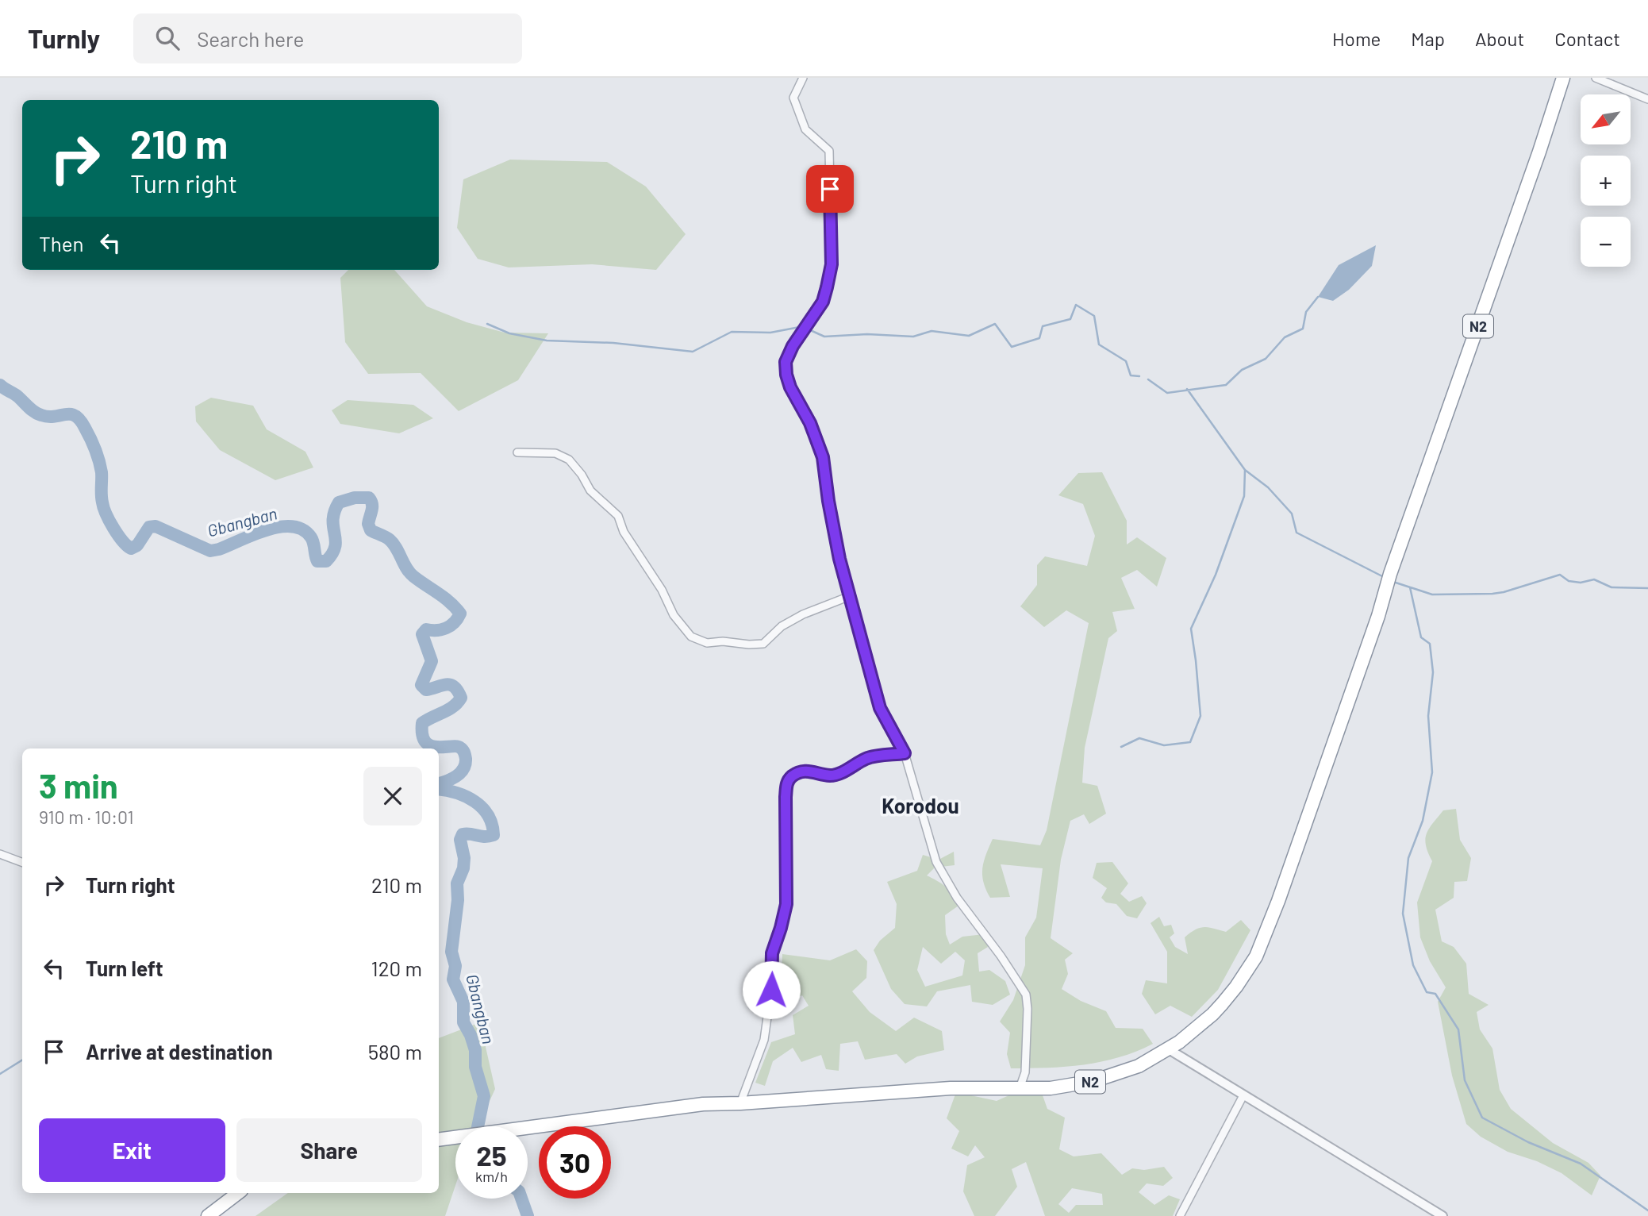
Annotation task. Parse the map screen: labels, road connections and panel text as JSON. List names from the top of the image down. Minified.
{"streets":{"highway":["N2"]},"districts":["Korodou"],"water":["Gbangban"],"north":"bottom left","page":{"header":"Turnly","search":"Search here","nav":["Home","Map","About","Contact"],"map_buttons":["+","−"],"turn":["210 m","Turn right"],"then":"Then","heading":["3 min","910 m · 10:01"],"list":[{"name":"Turn right","value":"210 m"},{"name":"Turn left","value":"120 m"},{"name":"Arrive at destination","value":"580 m"}],"buttons":["Exit","Share"],"speed":"25 km/h","limit":"30"}}
